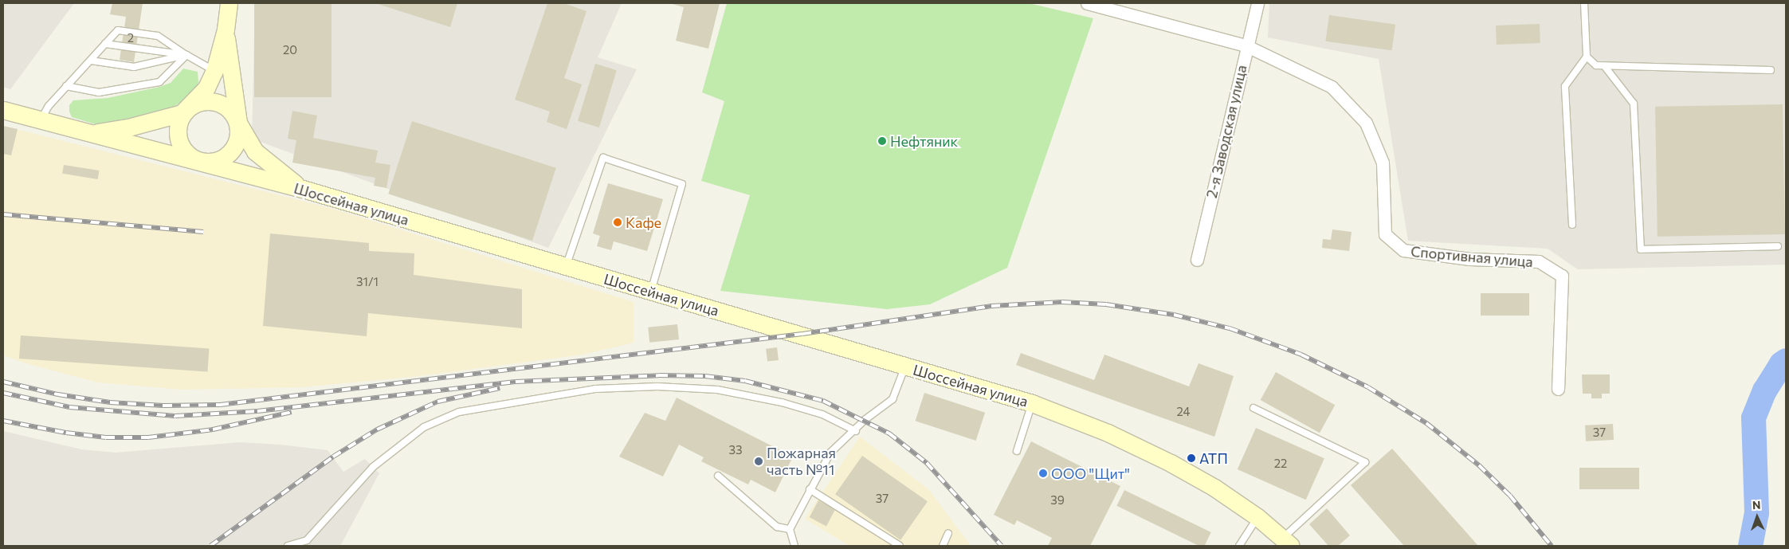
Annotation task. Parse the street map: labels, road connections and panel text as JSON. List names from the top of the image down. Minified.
{"streets":{"main road":["Шоссейная улица"],"street":["2-я Заводская улица","Спортивная улица"]},"crossings":[["2-я Заводская улица","Спортивная улица"]],"places":["Нефтяник","Кафе","АТП","Пожарная часть №11","ООО \"Щит\""],"house_numbers":["2","20","31/1","24","37","33","22","37","39"],"north":"top"}
